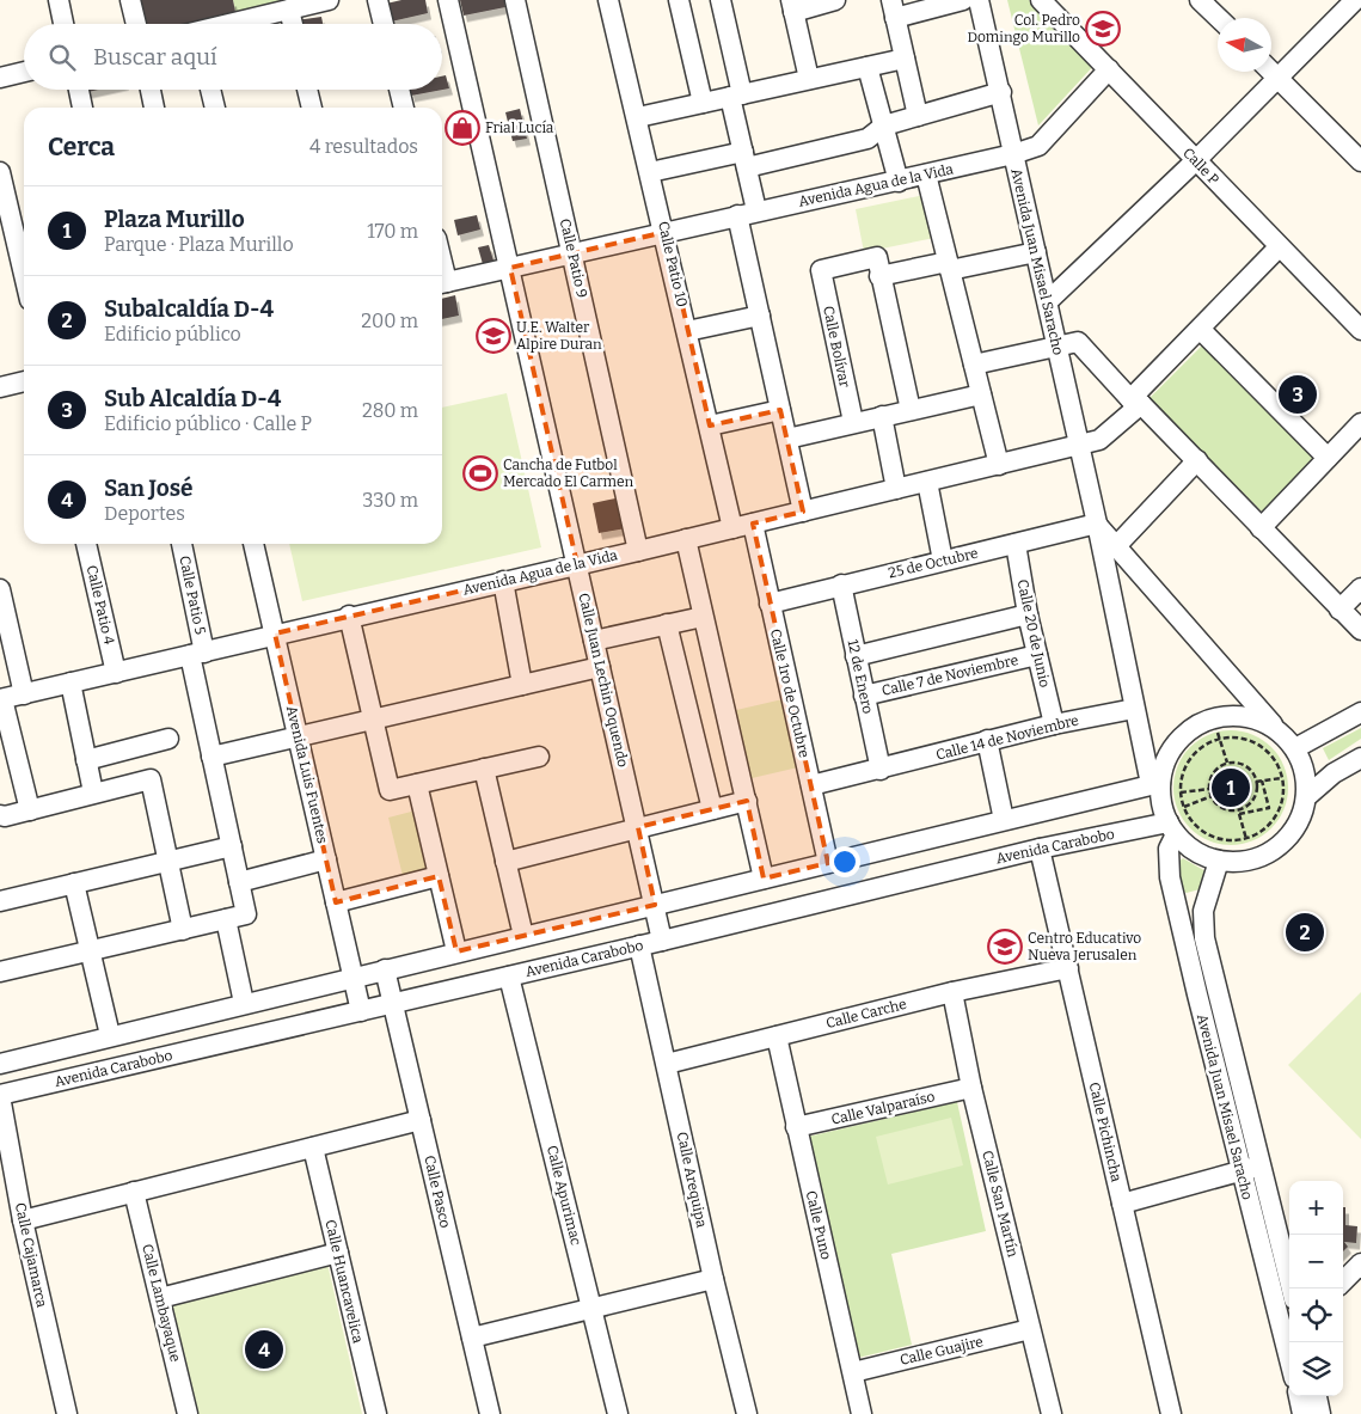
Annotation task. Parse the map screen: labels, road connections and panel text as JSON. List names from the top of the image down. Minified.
{"streets":{"street":["Calle P","Avenida Agua de la Vida","Calle Patio 9","Avenida Juan Misael Saracho","Calle Patio 10","Calle Bolívar","25 de Octubre","Calle Patio 5","Calle Patio 4","Calle 20 de Junio","Calle 7 de Noviembre","12 de Enero","Calle Juan Lechin Oquendo","Calle 1ro de Octubre","Calle 14 de Noviembre","Avenida Luis Fuentes","Avenida Carabobo","Calle Carche","Calle Valparaíso","Calle Pichincha","Calle Arequipa","Calle Pasco","Calle Apurimac","Calle San Martín","Calle Puno","Calle Cajamarca","Calle Huancavelica","Calle Lambayaque","Calle Guajire"]},"crossings":[["Calle P","Avenida Agua de la Vida"],["Avenida Agua de la Vida","Calle Patio 9"],["Avenida Agua de la Vida","Avenida Juan Misael Saracho"],["Avenida Agua de la Vida","Calle Patio 10"],["Avenida Agua de la Vida","Calle Patio 5"],["Avenida Agua de la Vida","Calle Patio 4"],["Avenida Agua de la Vida","Calle Juan Lechin Oquendo"],["Avenida Agua de la Vida","Calle 1ro de Octubre"],["Avenida Agua de la Vida","Avenida Luis Fuentes"],["Avenida Juan Misael Saracho","25 de Octubre"],["Avenida Juan Misael Saracho","Calle 14 de Noviembre"],["Avenida Juan Misael Saracho","Avenida Carabobo"],["25 de Octubre","Calle 20 de Junio"],["25 de Octubre","12 de Enero"],["25 de Octubre","Calle 1ro de Octubre"],["Calle 20 de Junio","Calle 7 de Noviembre"],["Calle 20 de Junio","Calle 14 de Noviembre"],["Calle 7 de Noviembre","12 de Enero"],["12 de Enero","Calle 14 de Noviembre"],["Calle Juan Lechin Oquendo","Avenida Carabobo"],["Calle 1ro de Octubre","Calle 14 de Noviembre"],["Avenida Luis Fuentes","Avenida Carabobo"],["Avenida Carabobo","Calle Pichincha"],["Avenida Carabobo","Calle Arequipa"],["Avenida Carabobo","Calle Pasco"],["Avenida Carabobo","Calle Apurimac"],["Avenida Carabobo","Calle Cajamarca"],["Calle Carche","Calle Pichincha"],["Calle Carche","Calle Arequipa"],["Calle Carche","Calle San Martín"],["Calle Carche","Calle Puno"],["Calle Valparaíso","Calle San Martín"],["Calle Valparaíso","Calle Puno"],["Calle San Martín","Calle Guajire"],["Calle Puno","Calle Guajire"]],"places":{"school or university":["Col. Pedro Domingo Murillo","U.E. Walter Alpire Duran","Centro Educativo Nueva Jerusalen"],"shop":["Frial Lucía"],"sports":["Cancha de Futbol Mercado El Carmen"]},"north":"left","page":{"search":"Buscar aquí","heading":["Cerca","4 resultados"],"list":[{"mark":"1","name":"Plaza Murillo","note":"Parque · Plaza Murillo","value":"170 m"},{"mark":"2","name":"Subalcaldía D-4","note":"Edificio público","value":"200 m"},{"mark":"3","name":"Sub Alcaldía D-4","note":"Edificio público · Calle P","value":"280 m"},{"mark":"4","name":"San José","note":"Deportes","value":"330 m"}],"pins":["3","1","2","4"],"map_buttons":["+","−"]}}
